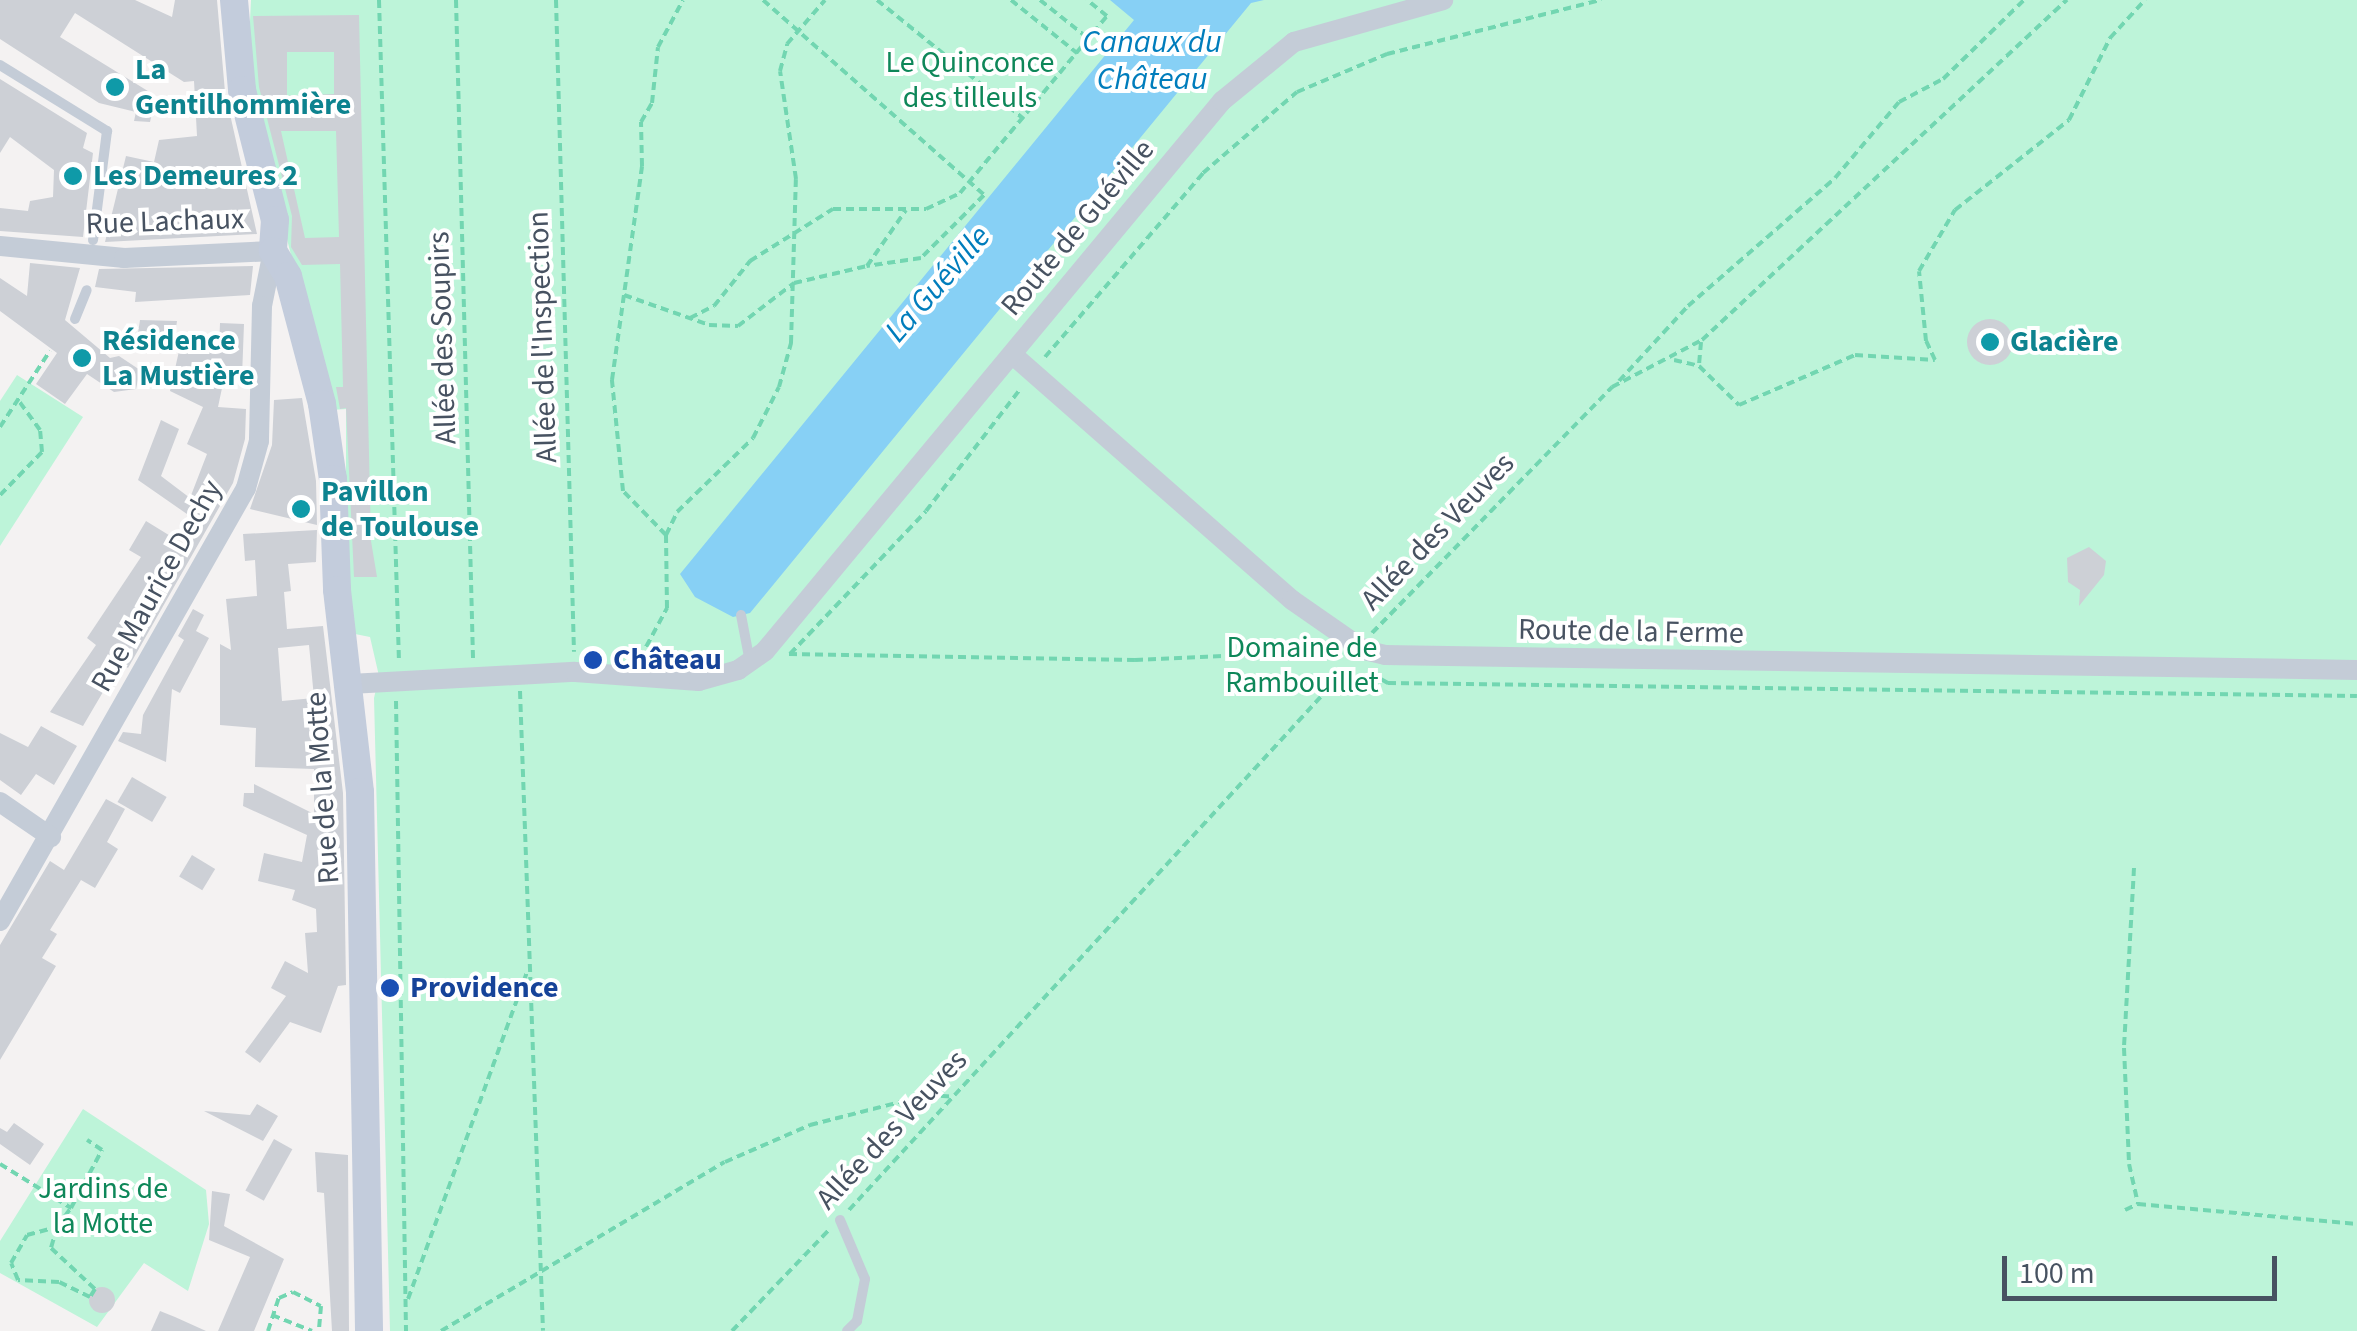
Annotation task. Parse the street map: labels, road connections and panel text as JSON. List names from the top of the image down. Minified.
{"streets":{"street":["Rue Lachaux","Route de Guéville","Rue Maurice Dechy","Route de la Ferme","Rue de la Motte"],"path":["Allée de l'Inspection","Allée des Soupirs","Allée des Veuves"]},"crossings":[["Rue Lachaux","Rue Maurice Dechy"],["Rue Lachaux","Rue de la Motte"],["Route de Guéville","Route de la Ferme"],["Allée des Veuves","Route de la Ferme"],["Rue Maurice Dechy","Rue de la Motte"]],"water":["Canaux du Château","La Guéville"],"parks":["Le Quinconce des tilleuls","Domaine de Rambouillet","Jardins de la Motte"],"places":["La Gentilhommière","Les Demeures 2","Glacière","Résidence La Mustière","Pavillon de Toulouse","Château","Providence"],"scale_bar":"100 m"}
